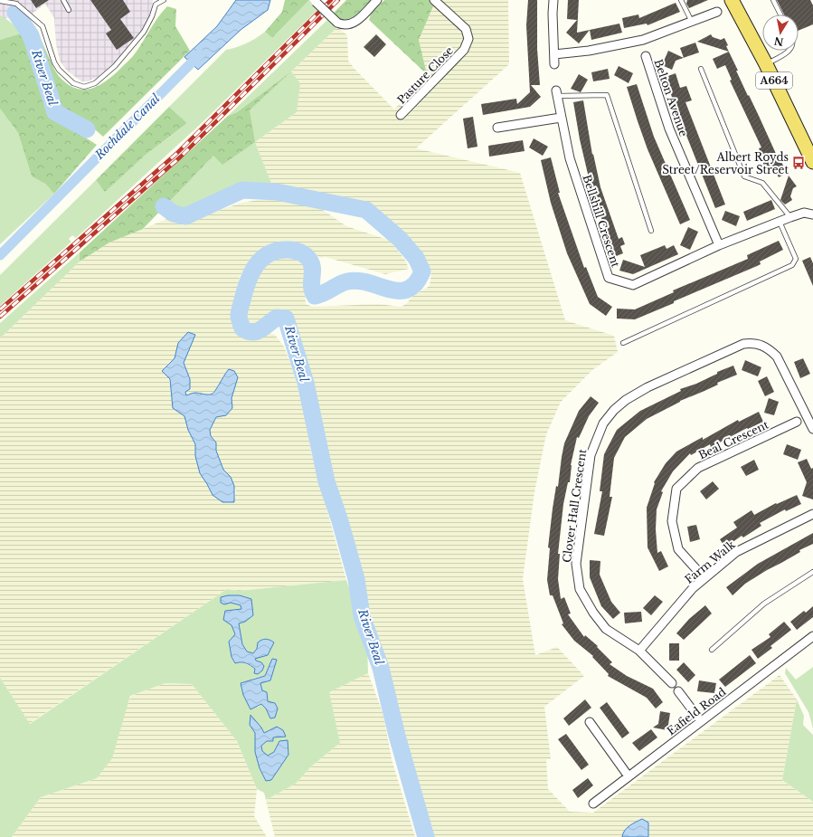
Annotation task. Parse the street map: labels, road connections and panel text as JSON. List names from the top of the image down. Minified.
{"streets":{"main road":["A664"],"street":["Pasture Close","Belton Avenue","Bellshill Crescent","Beal Crescent","Clover Hall Crescent","Farm Walk","Eafield Road"]},"crossings":[["Belton Avenue","Bellshill Crescent"],["Beal Crescent","Farm Walk"],["Clover Hall Crescent","Farm Walk"]],"water":["River Beal","Rochdale Canal"],"places":{"bus stop":["Albert Royds Street/Reservoir Street"]},"north":"bottom"}
